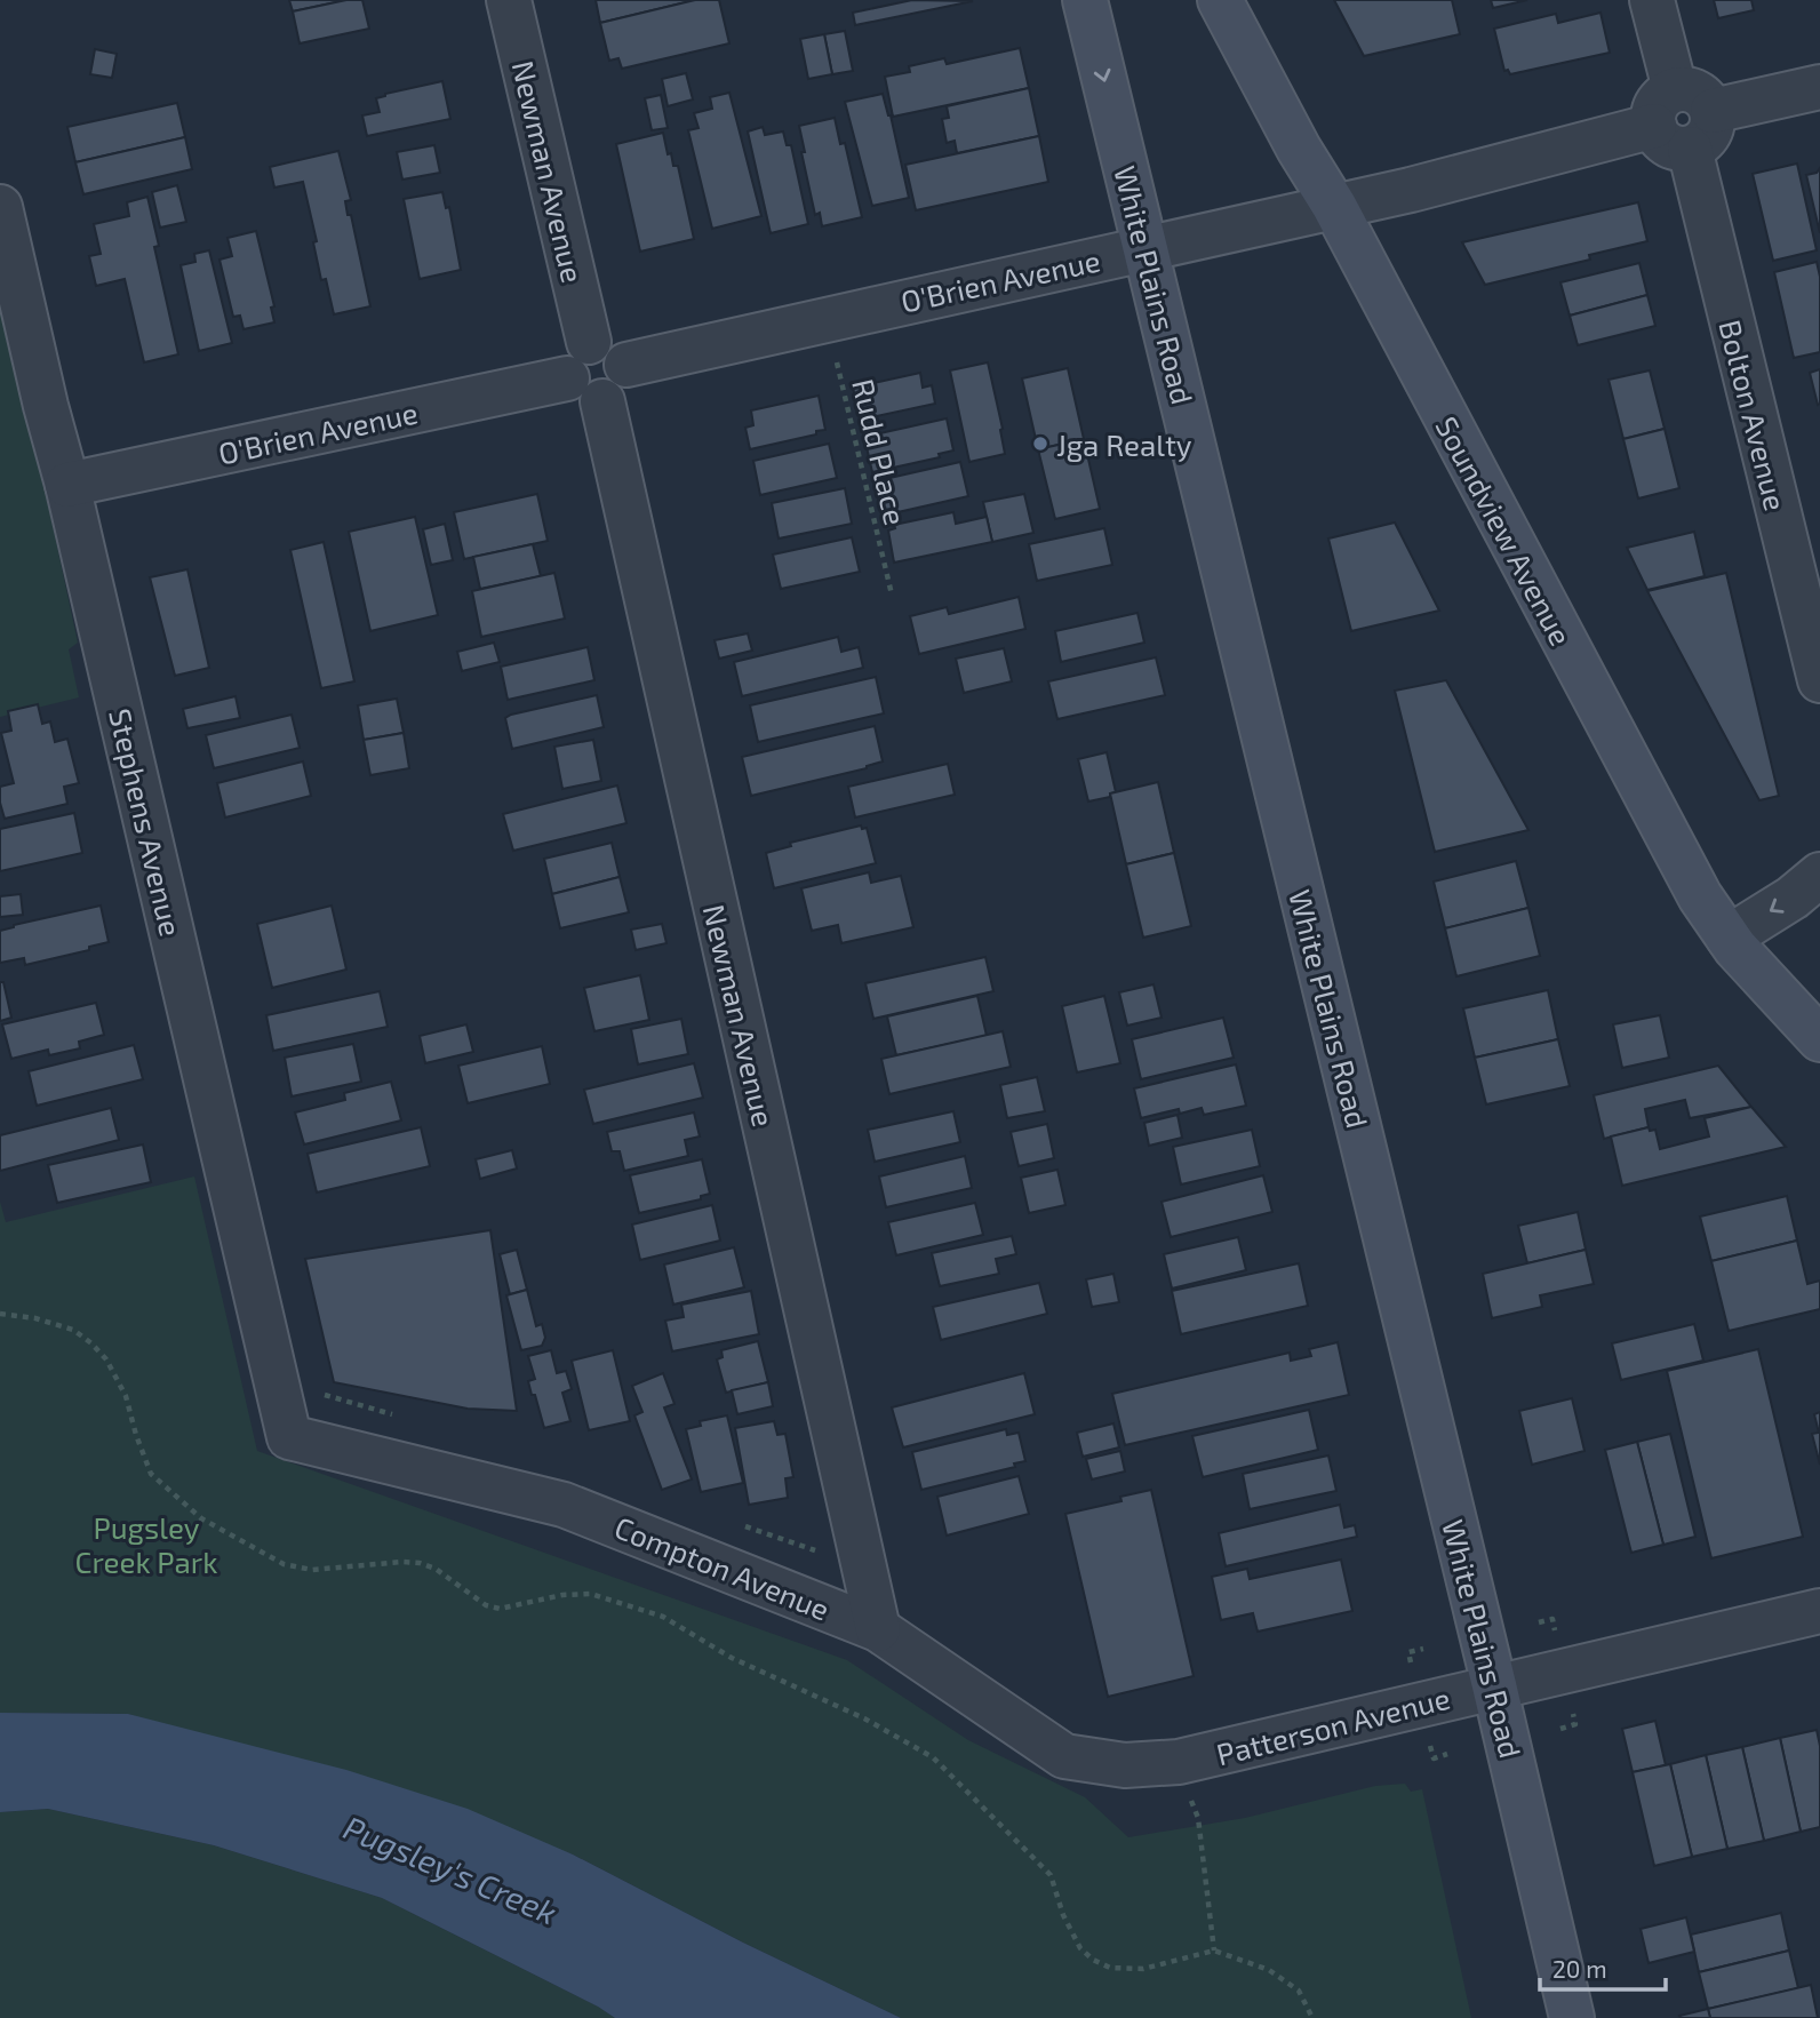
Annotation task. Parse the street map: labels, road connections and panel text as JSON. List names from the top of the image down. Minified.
{"streets":{"main road":["White Plains Road","Soundview Avenue"],"street":["Newman Avenue","O'Brien Avenue","Bolton Avenue","Stephens Avenue","Compton Avenue","Patterson Avenue"],"path":["Rudd Place"]},"crossings":[["Newman Avenue","O'Brien Avenue"],["Newman Avenue","Compton Avenue"],["O'Brien Avenue","White Plains Road"],["O'Brien Avenue","Bolton Avenue"],["O'Brien Avenue","Rudd Place"],["O'Brien Avenue","Soundview Avenue"],["O'Brien Avenue","Stephens Avenue"],["White Plains Road","Patterson Avenue"],["Stephens Avenue","Compton Avenue"],["Compton Avenue","Patterson Avenue"]],"water":["Pugsley's Creek"],"parks":["Pugsley Creek Park"],"places":["Jga Realty"],"scale_bar":"20 m"}
